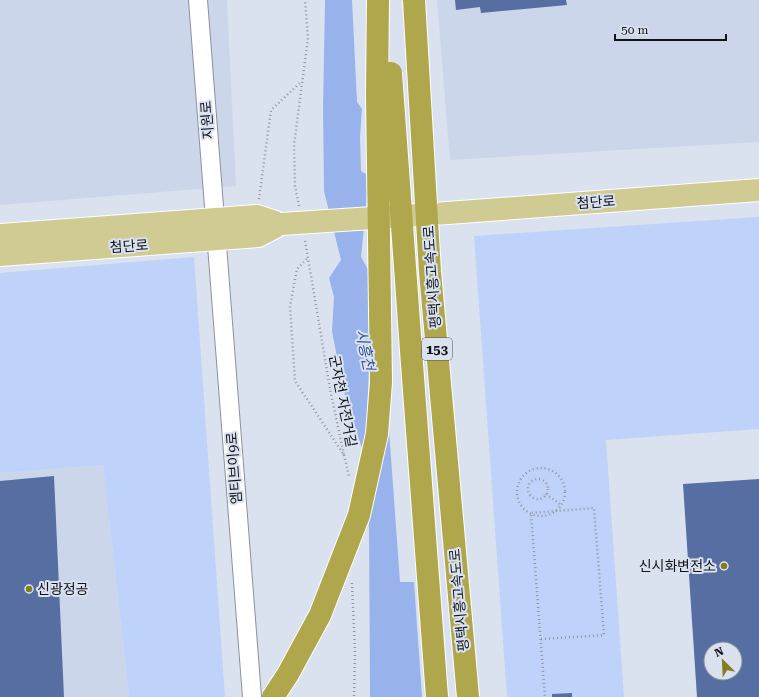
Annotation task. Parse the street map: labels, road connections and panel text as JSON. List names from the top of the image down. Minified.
{"streets":{"highway":["평택시흥고속도로","153"],"main road":["첨단로"],"street":["지원로","엠티브이9로"],"path":["군자천 자전거길"]},"crossings":[["지원로","첨단로"],["지원로","엠티브이9로"],["첨단로","엠티브이9로"]],"water":["시흥천"],"places":["신시화변전소","신광정공"],"scale_bar":"50 m","north":"top left"}
